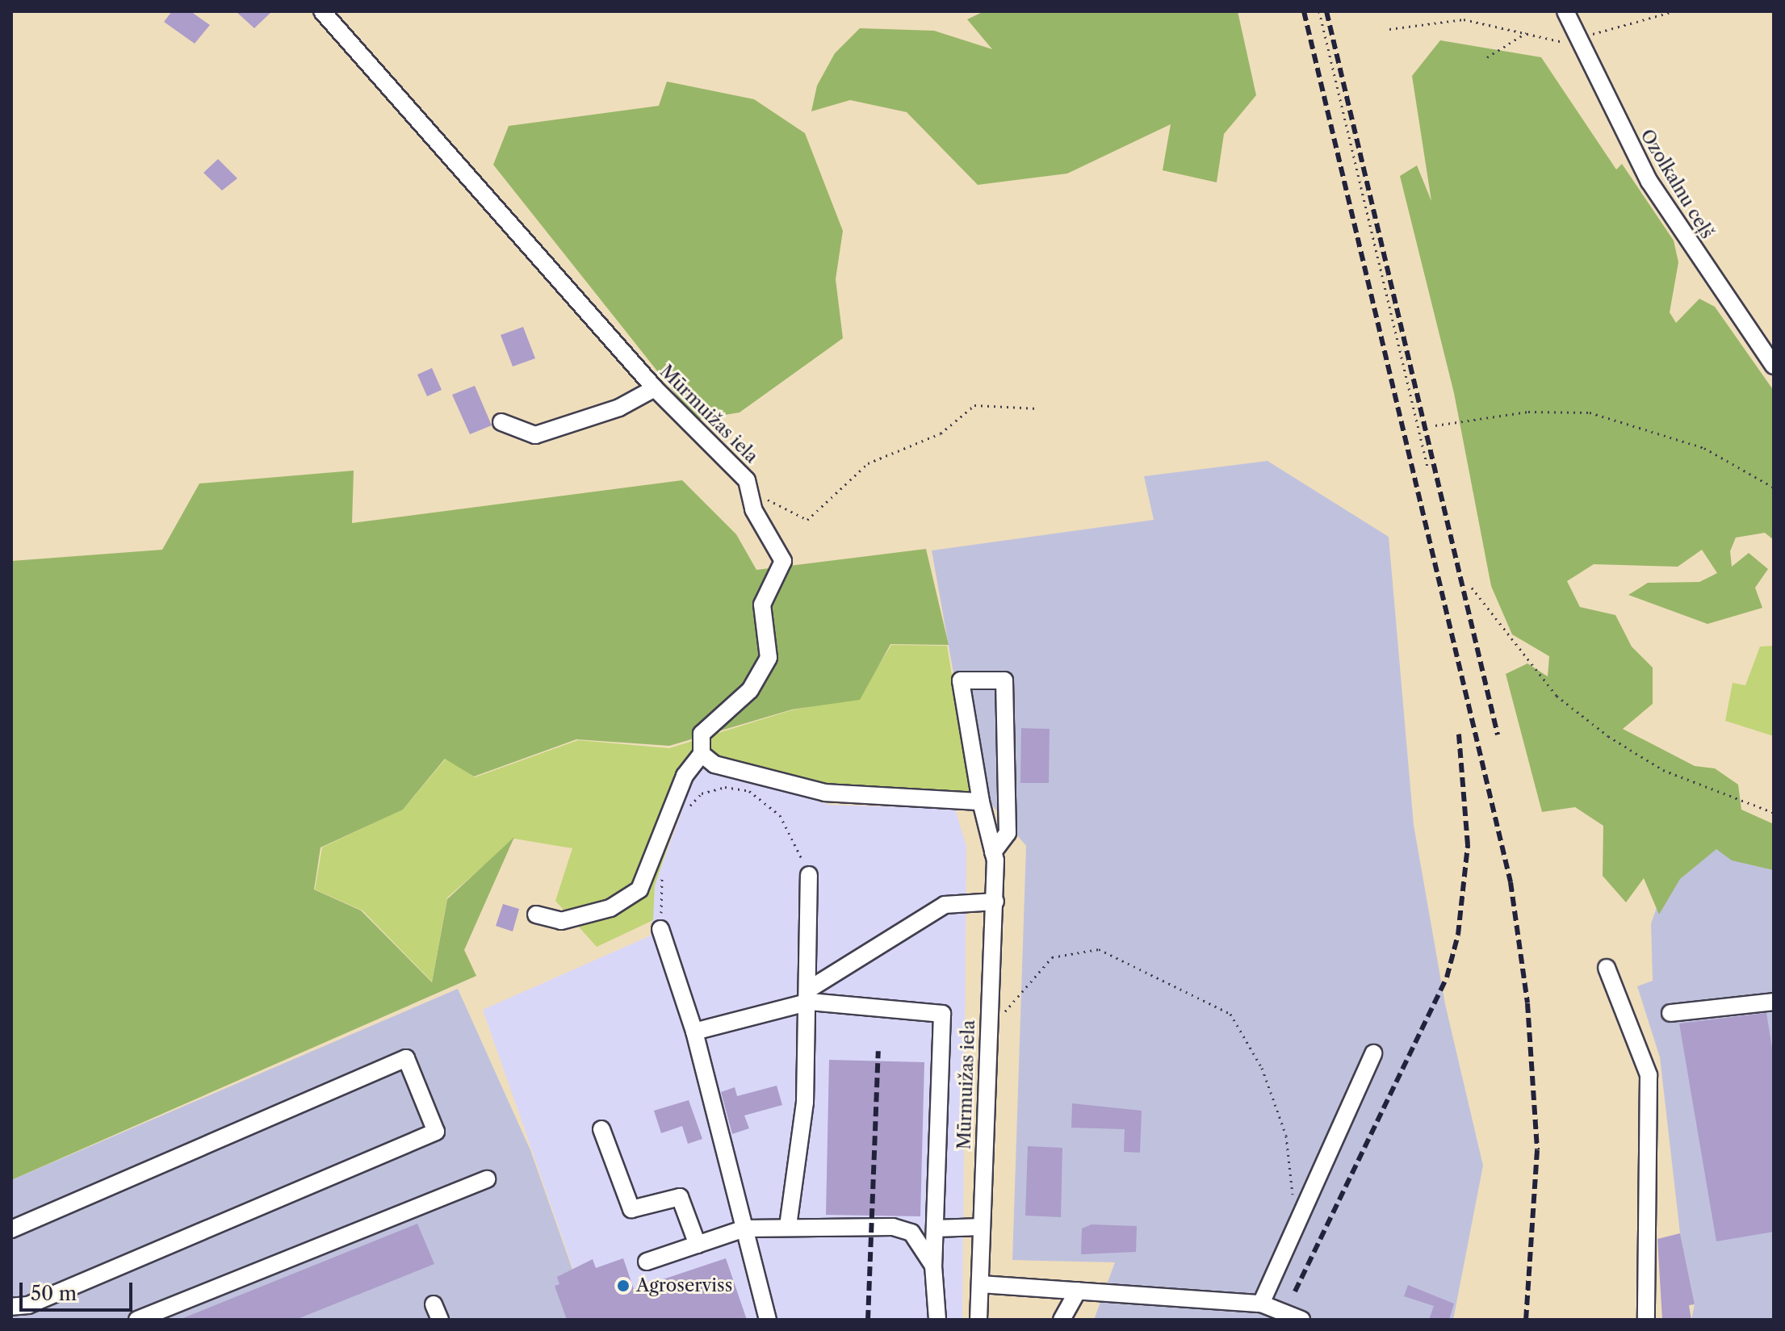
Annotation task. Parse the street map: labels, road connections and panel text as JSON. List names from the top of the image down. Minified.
{"streets":{"street":["Ozolkalnu ceļš","Mūrmuižas iela"]},"places":["Agroserviss"],"scale_bar":"50 m"}
